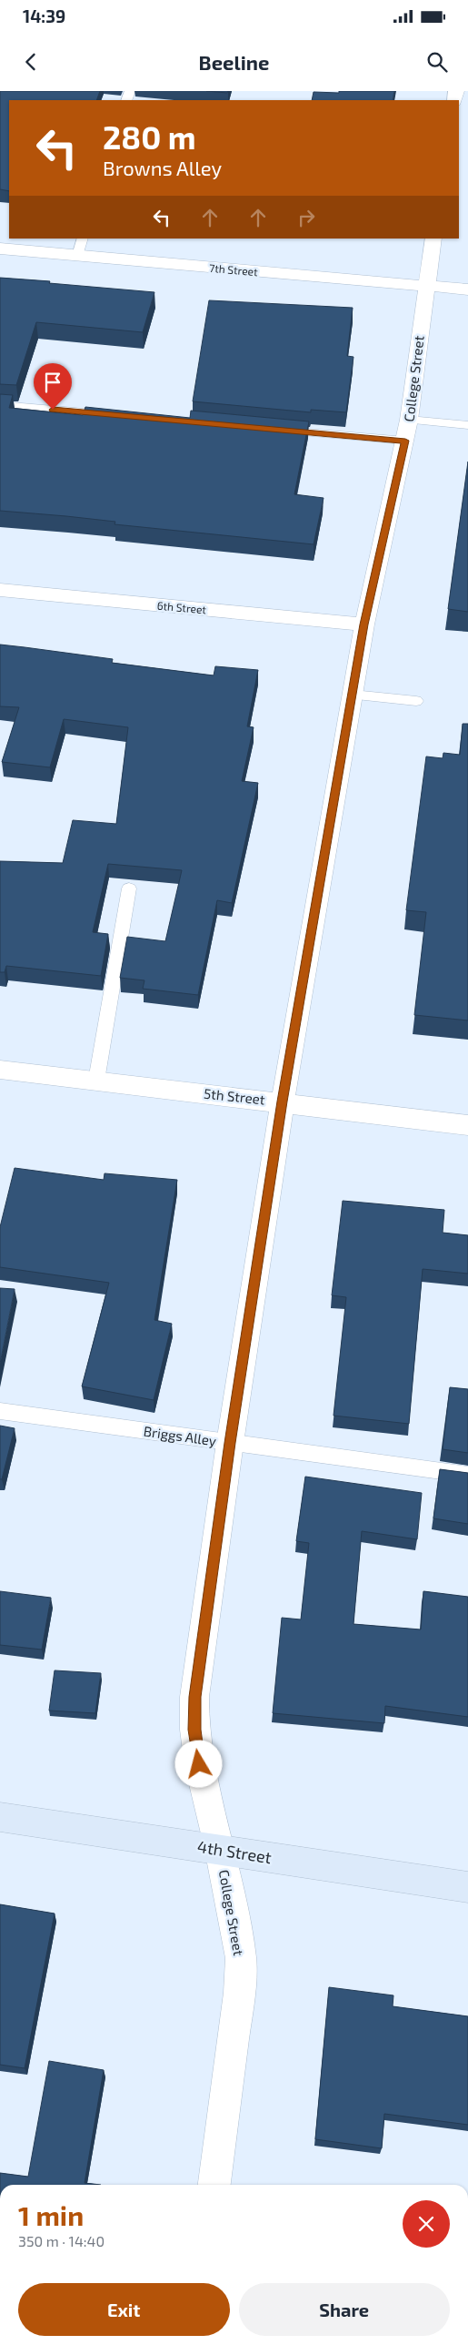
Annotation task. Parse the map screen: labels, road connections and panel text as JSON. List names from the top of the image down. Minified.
{"streets":{"main road":["4th Street"],"street":["7th Street","College Street","6th Street","5th Street"],"lane":["Briggs Alley"]},"crossings":[["7th Street","College Street"],["College Street","6th Street"],["College Street","5th Street"],["College Street","Briggs Alley"],["College Street","4th Street"]],"page":{"status":"14:39","header":"Beeline","turn":["280 m","Browns Alley"],"heading":["1 min","350 m · 14:40"],"buttons":["Exit","Share"]}}
